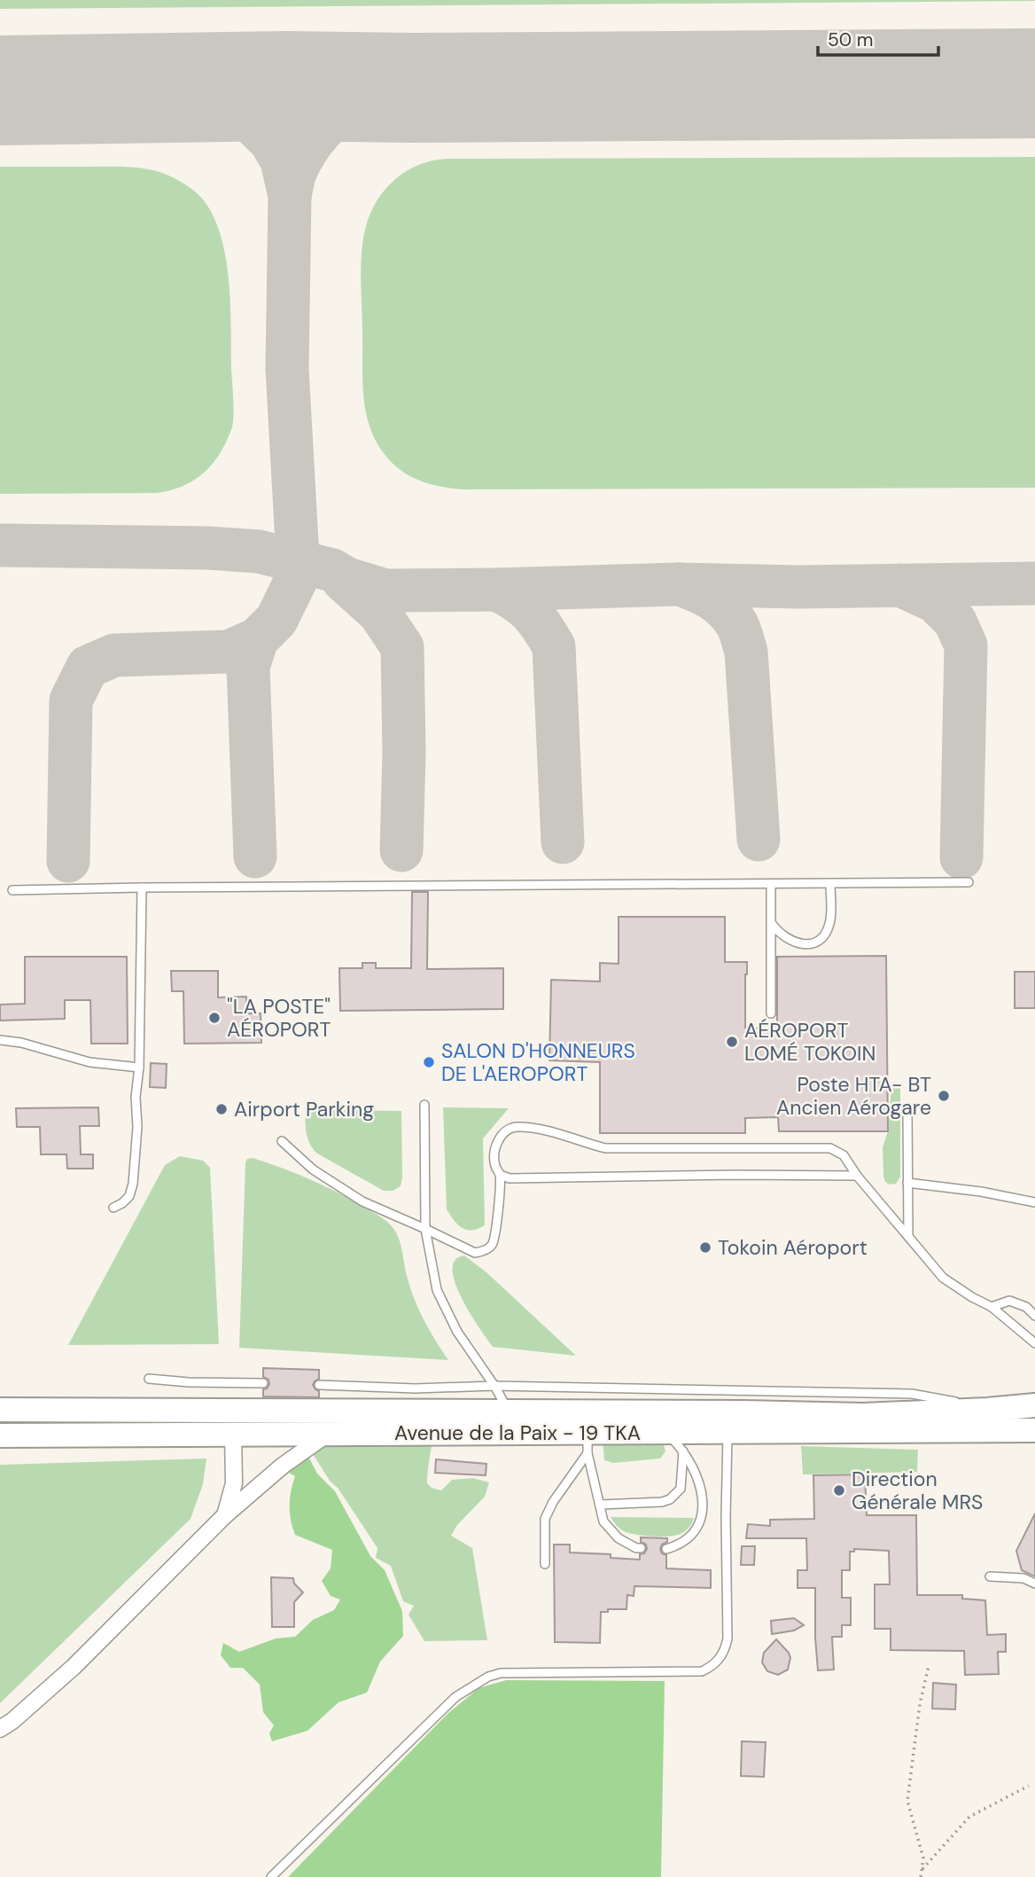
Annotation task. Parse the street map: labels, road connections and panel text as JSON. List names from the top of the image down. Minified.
{"streets":{"main road":["Avenue de la Paix - 19 TKA"]},"places":["\"LA POSTE\" AÉROPORT","AÉROPORT LOMÉ TOKOIN","SALON D'HONNEURS DE L'AEROPORT","Poste HTA- BT Ancien Aérogare","Airport Parking","Tokoin Aéroport","Direction Générale MRS"],"scale_bar":"50 m"}
